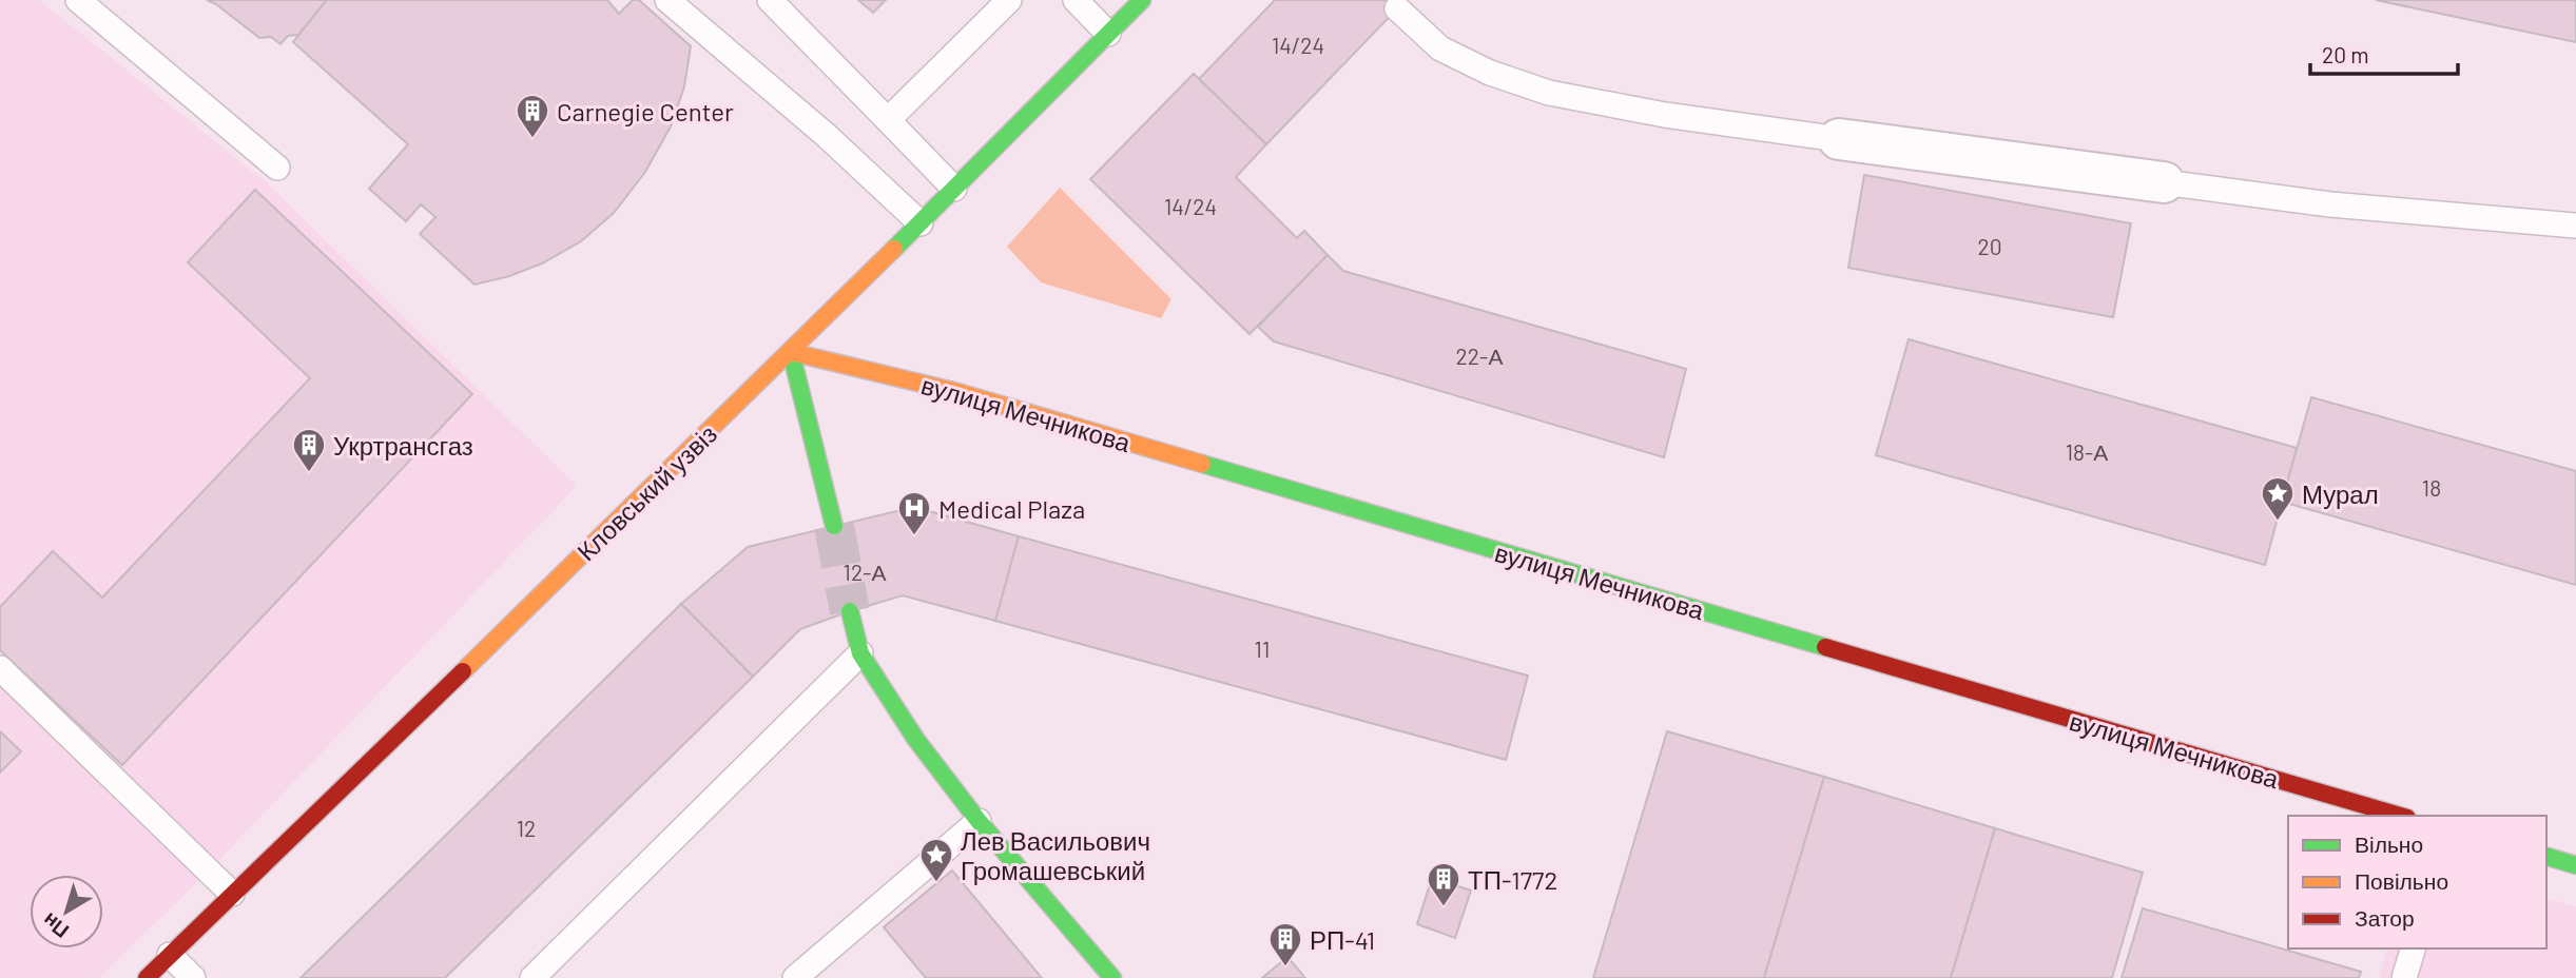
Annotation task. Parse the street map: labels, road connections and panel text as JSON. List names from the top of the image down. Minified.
{"streets":{"street":["вулиця Мечникова","Кловський узвіз"]},"crossings":[["вулиця Мечникова","Кловський узвіз"]],"places":{"building":["Carnegie Center","Укртрансгаз","ТП-1772","РП-41"],"place":["Мурал","Лев Васильович Громашевський"],"hospital":["Medical Plaza"]},"house_numbers":["14/24","14/24","20","22-А","18-А","18","12-А","11","12"],"legend":["Вільно","Повільно","Затор"],"scale_bar":"20 m","north":"bottom left"}
